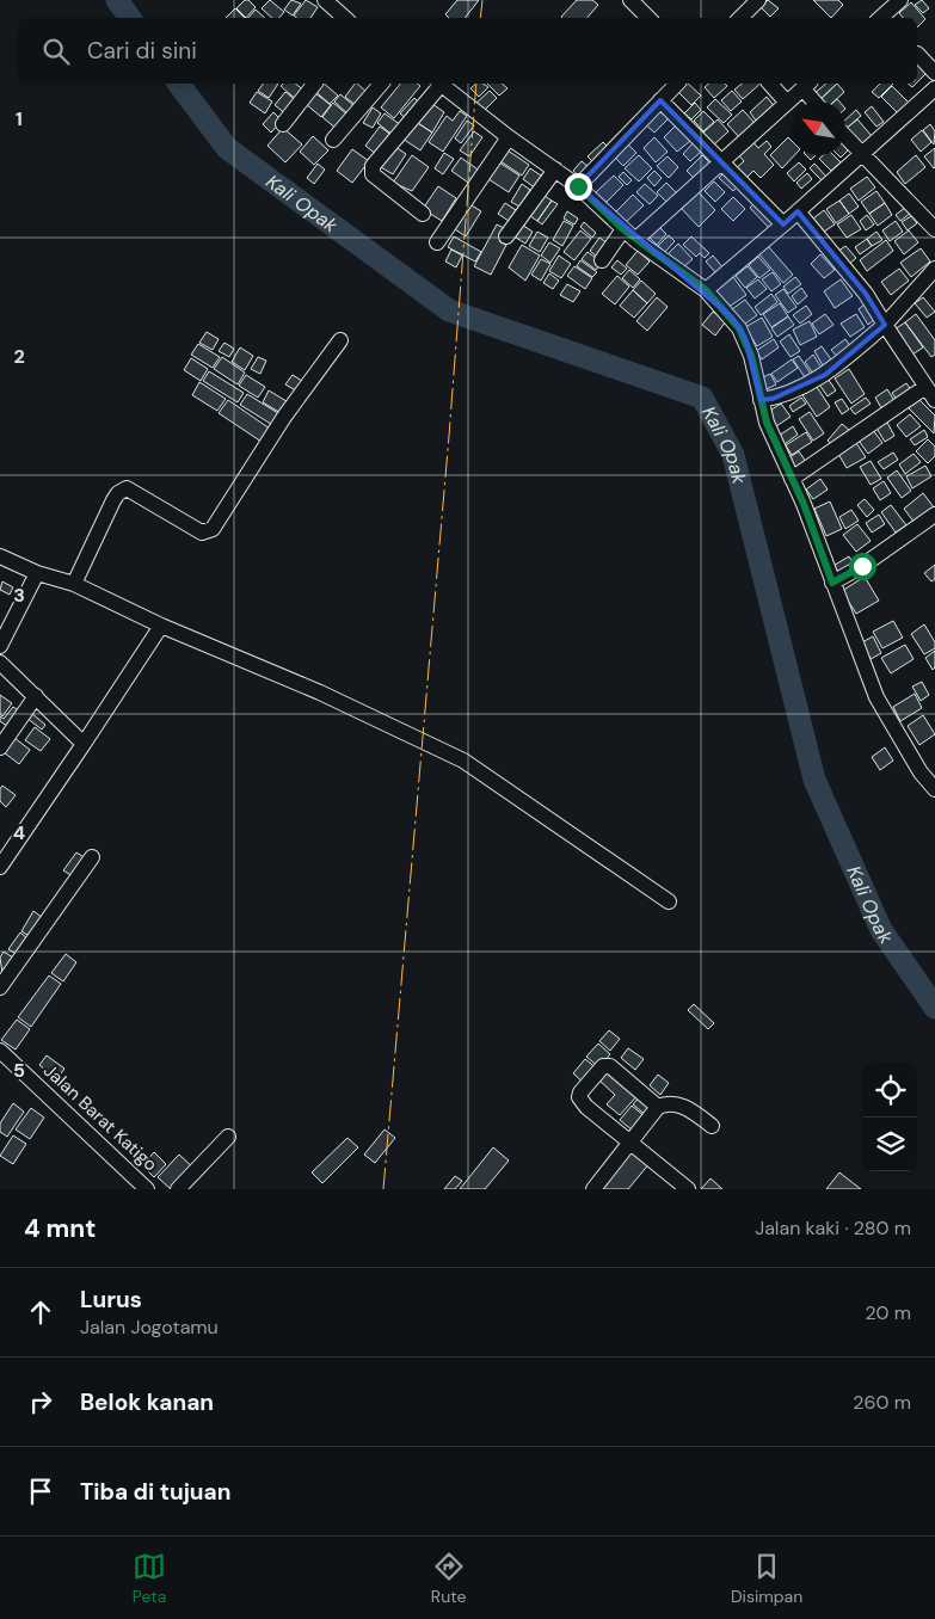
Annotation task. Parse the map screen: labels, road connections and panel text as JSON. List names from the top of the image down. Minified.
{"streets":{"street":["Jalan Barat Katigo"]},"water":["Kali Opak"],"north":"top left","page":{"search":"Cari di sini","heading":["4 mnt","Jalan kaki · 280 m"],"list":[["Lurus","Jalan Jogotamu","20 m"],["Belok kanan","260 m"],"Tiba di tujuan"],"nav":["Peta","Rute","Disimpan"]},"grid":{"rows":["1","2","3","4","5"]}}
